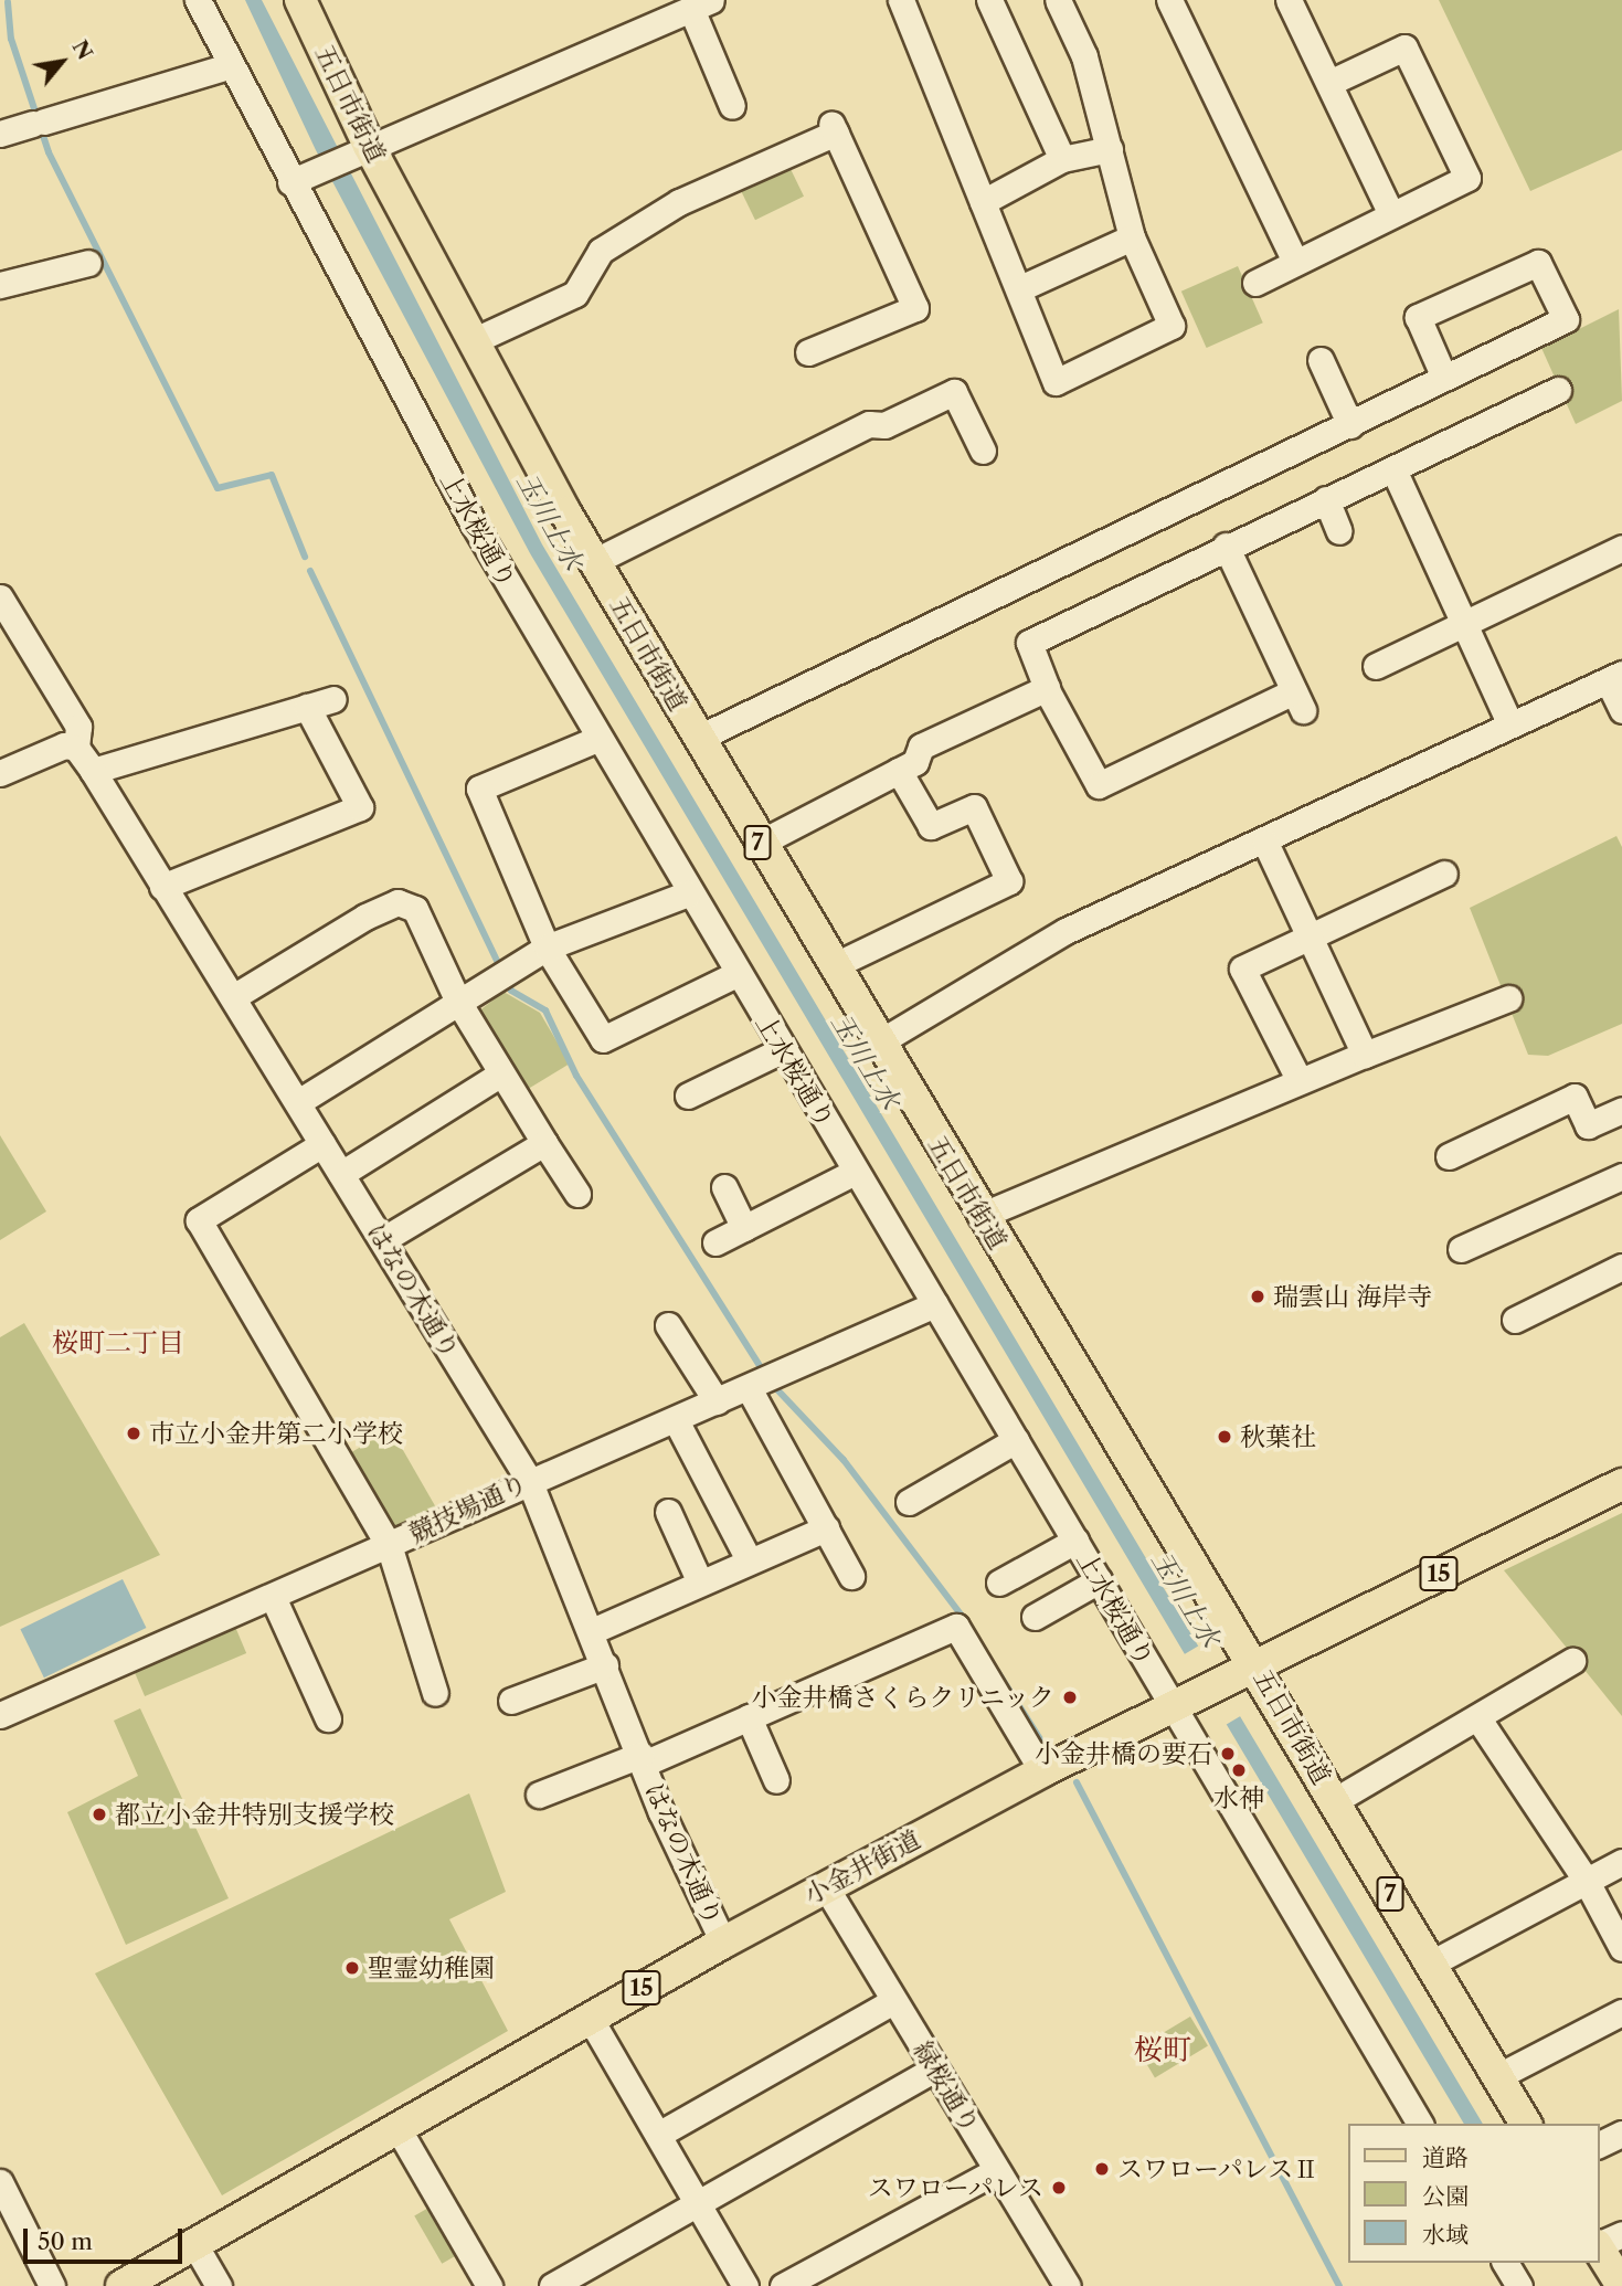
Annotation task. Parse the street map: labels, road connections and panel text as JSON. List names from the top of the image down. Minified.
{"streets":{"main road":["五日市街道","7","15","小金井街道"],"street":["上水桜通り","はなの木通り","競技場通り","緑桜通り"]},"crossings":[["五日市街道","小金井街道"],["上水桜通り","競技場通り"],["上水桜通り","小金井街道"],["はなの木通り","競技場通り"],["はなの木通り","小金井街道"],["小金井街道","緑桜通り"]],"districts":["桜町二丁目","桜町"],"water":["玉川上水"],"places":["瑞雲山 海岸寺","市立小金井第二小学校","秋葉社","小金井橋さくらクリニック","小金井橋の要石","水神","都立小金井特別支援学校","聖霊幼稚園","スワローパレスⅡ","スワローパレス"],"legend":["道路","公園","水域"],"scale_bar":"50 m","north":"top right"}
